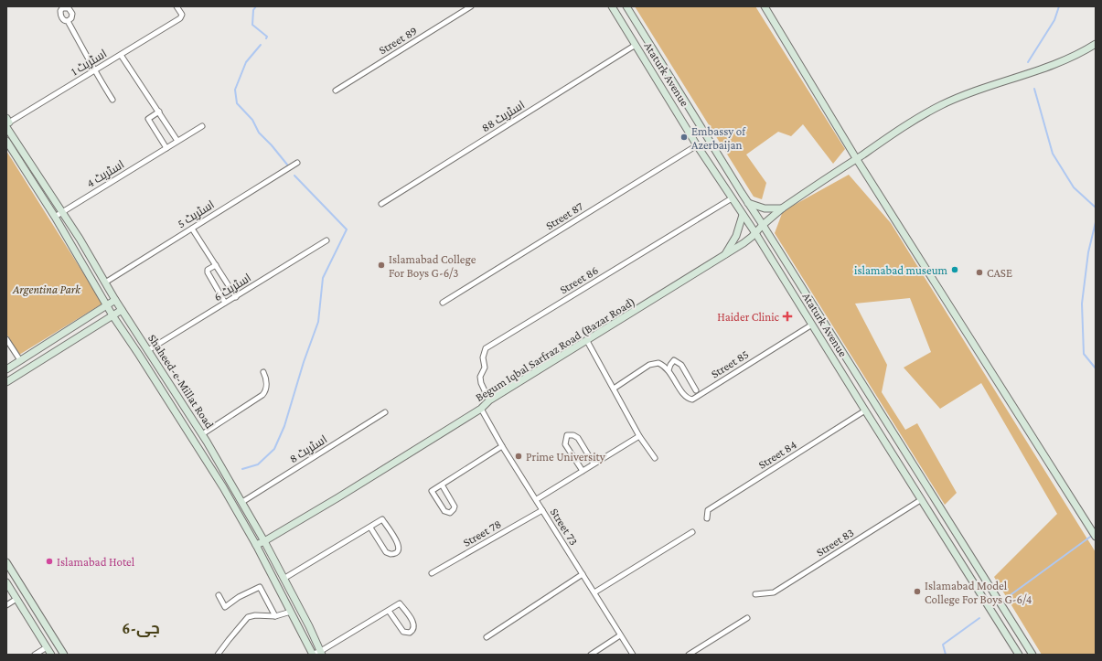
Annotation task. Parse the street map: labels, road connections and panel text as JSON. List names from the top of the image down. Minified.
{"streets":{"street":["Street 89","اسٹریٹ 1","Ataturk Avenue","اسٹریٹ 88","اسٹریٹ 4","اسٹریٹ 5","Street 87","Street 86","اسٹریٹ 6","Begum Iqbal Sarfraz Road (Bazar Road)","Street 85","Shaheed-e-Millat Road","اسٹریٹ 8","Street 84","Street 73","Street 78","Street 83"]},"crossings":[["اسٹریٹ 1","Shaheed-e-Millat Road"],["Ataturk Avenue","اسٹریٹ 88"],["Ataturk Avenue","Street 87"],["Ataturk Avenue","Street 86"],["Ataturk Avenue","Begum Iqbal Sarfraz Road (Bazar Road)"],["Ataturk Avenue","Street 85"],["Ataturk Avenue","Street 84"],["Ataturk Avenue","Street 83"],["اسٹریٹ 4","Shaheed-e-Millat Road"],["اسٹریٹ 5","Shaheed-e-Millat Road"],["Street 86","Begum Iqbal Sarfraz Road (Bazar Road)"],["اسٹریٹ 6","Shaheed-e-Millat Road"],["Begum Iqbal Sarfraz Road (Bazar Road)","Shaheed-e-Millat Road"],["Begum Iqbal Sarfraz Road (Bazar Road)","Street 73"],["Shaheed-e-Millat Road","اسٹریٹ 8"],["Street 73","Street 78"]],"districts":["جی-6"],"parks":["Argentina Park"],"places":{"other":["Embassy of Azerbaijan","Islamabad College For Boys G-6/3","islamabad museum","CASE","Prime University","Islamabad Hotel","Islamabad Model College For Boys G-6/4"],"health":["Haider Clinic"]}}
